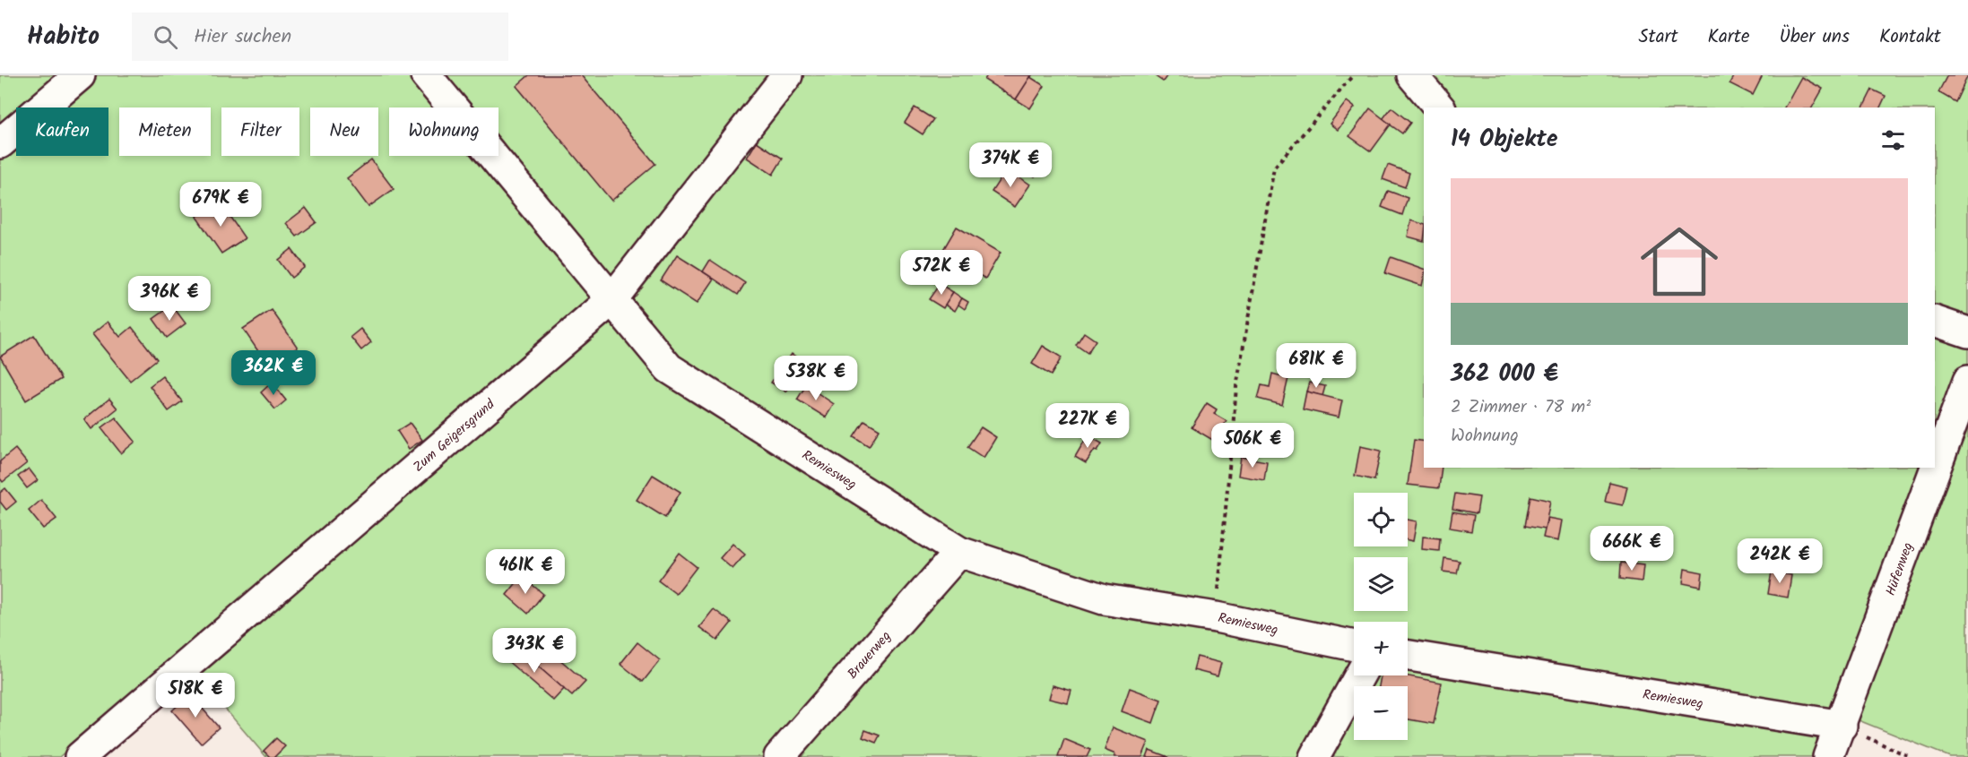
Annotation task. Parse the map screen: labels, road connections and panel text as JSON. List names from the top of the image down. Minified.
{"streets":{"lane":["Zum Geigersgrund","Remiesweg","Hüfenweg","Brauerweg"]},"crossings":[["Zum Geigersgrund","Remiesweg"],["Remiesweg","Hüfenweg"],["Remiesweg","Brauerweg"]],"page":{"header":"Habito","search":"Hier suchen","nav":["Start","Karte","Über uns","Kontakt"],"chip":["Kaufen","Mieten","Filter","Neu","Wohnung"],"heading":"14 Objekte","price":["374K €","679K €","572K €","396K €","681K €","362K €","538K €","227K €","506K €","666K €","242K €","461K €","343K €","518K €"],"list":[{"name":"362 000 €","note":"2 Zimmer · 78 m² · Wohnung"}],"map_buttons":["+","−"]}}
